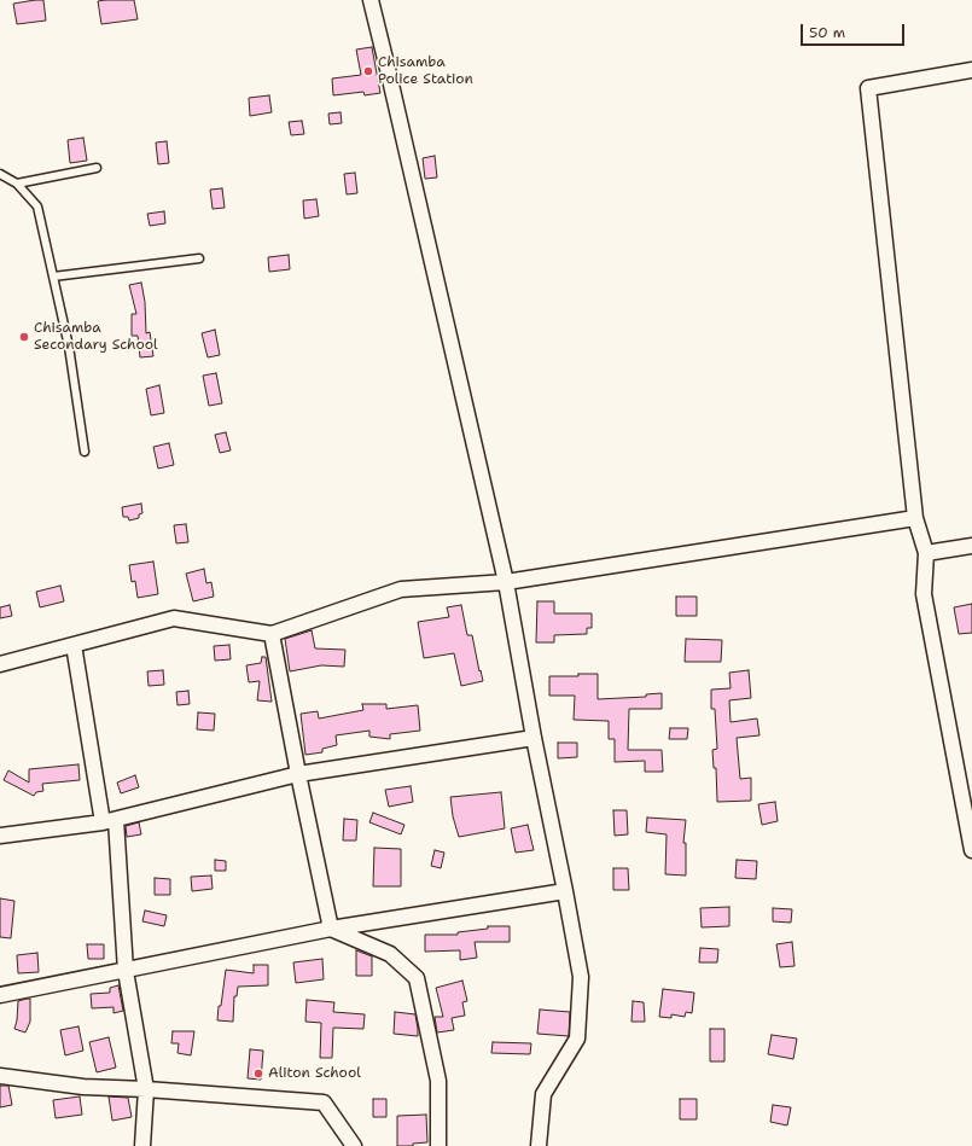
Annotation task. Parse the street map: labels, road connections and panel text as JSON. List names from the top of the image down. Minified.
{"places":["Chisamba Police Station","Chisamba Secondary School","Aliton School"],"scale_bar":"50 m"}
